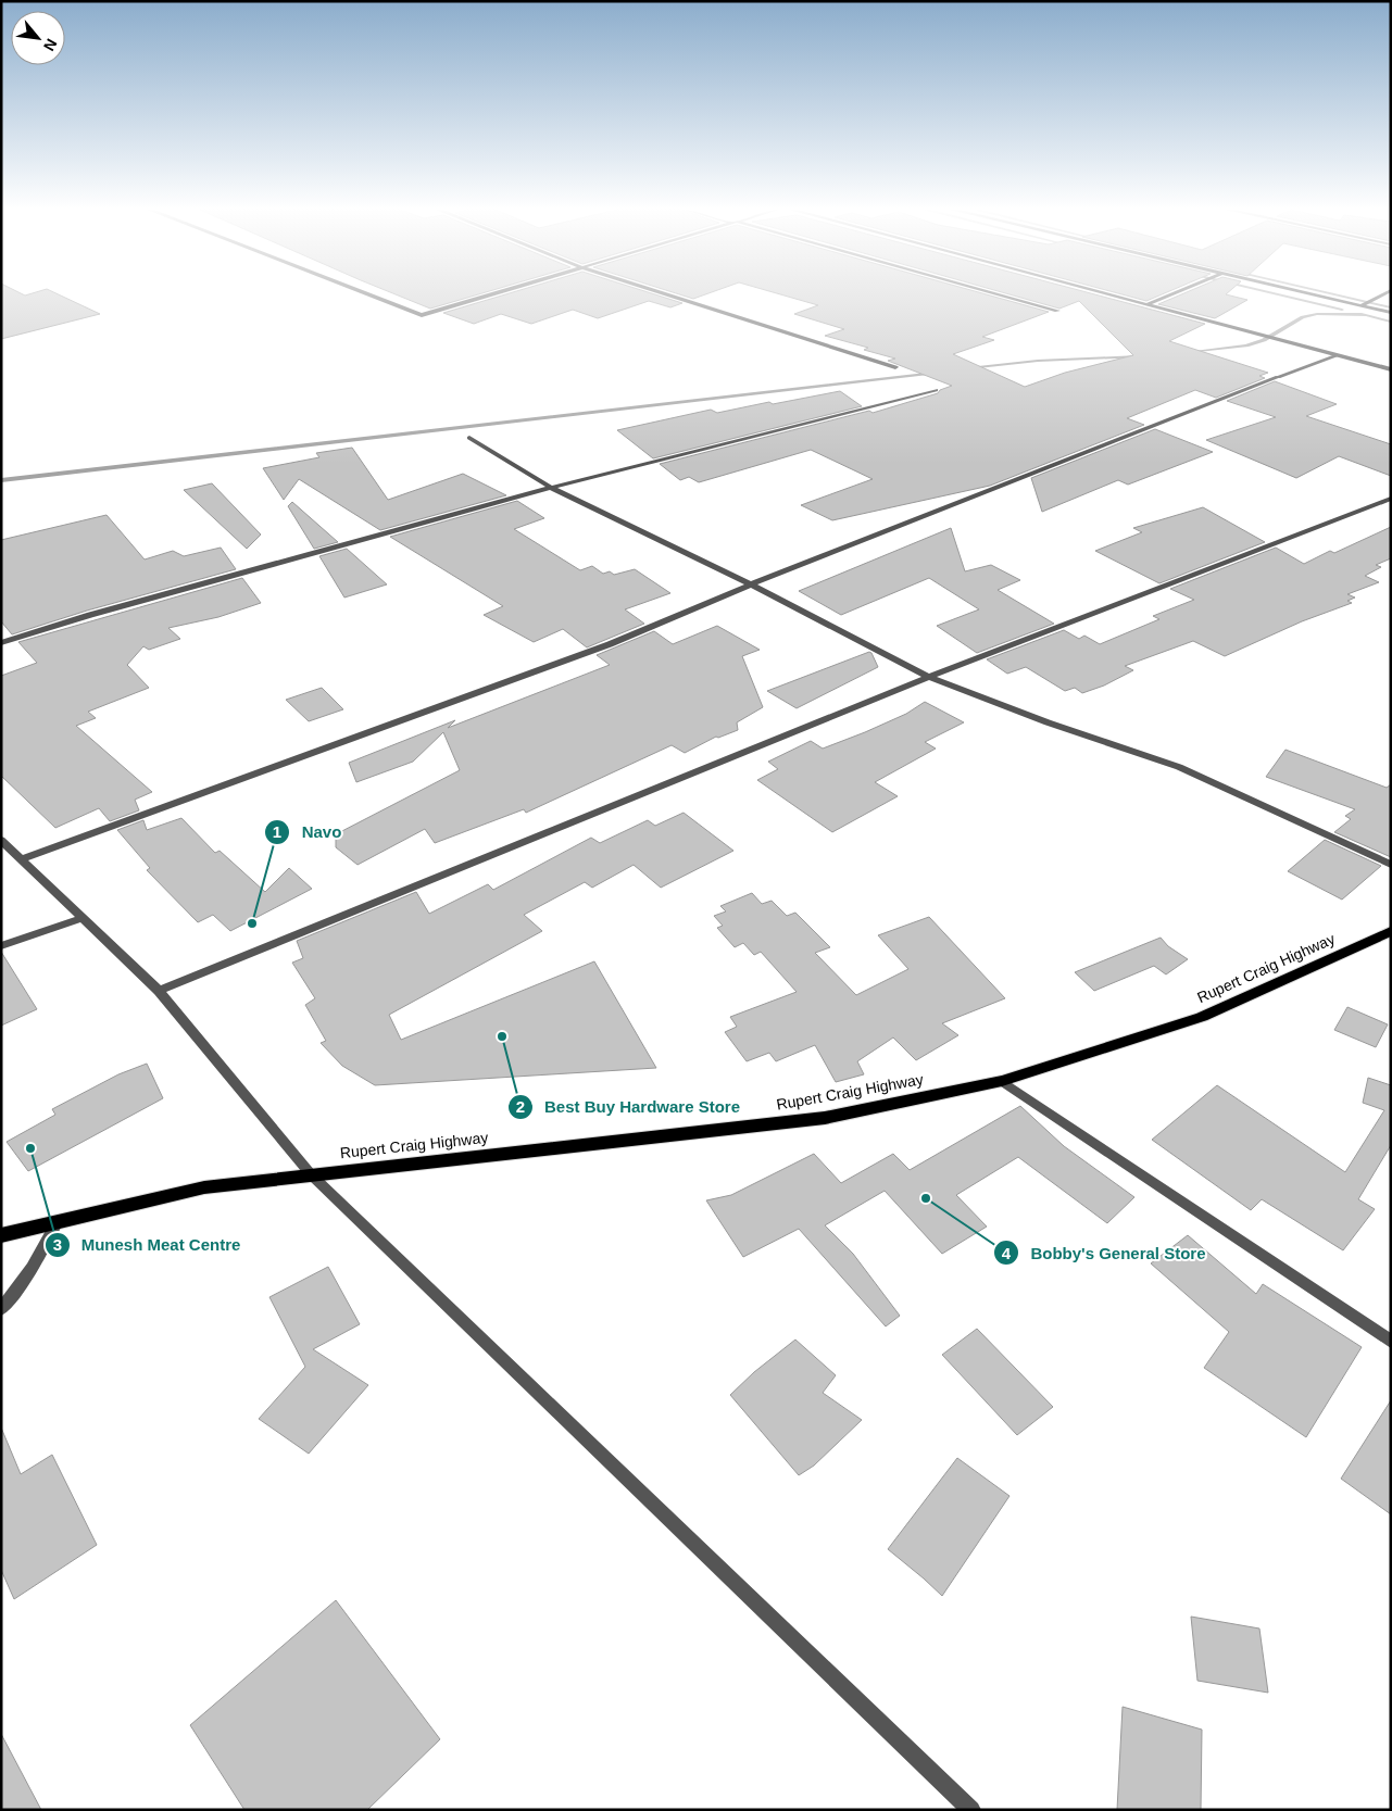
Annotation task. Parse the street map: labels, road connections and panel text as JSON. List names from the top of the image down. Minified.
{"streets":{"main road":["Rupert Craig Highway"]},"places":["Navo","Best Buy Hardware Store","Munesh Meat Centre","Bobby's General Store"],"north":"bottom right"}
